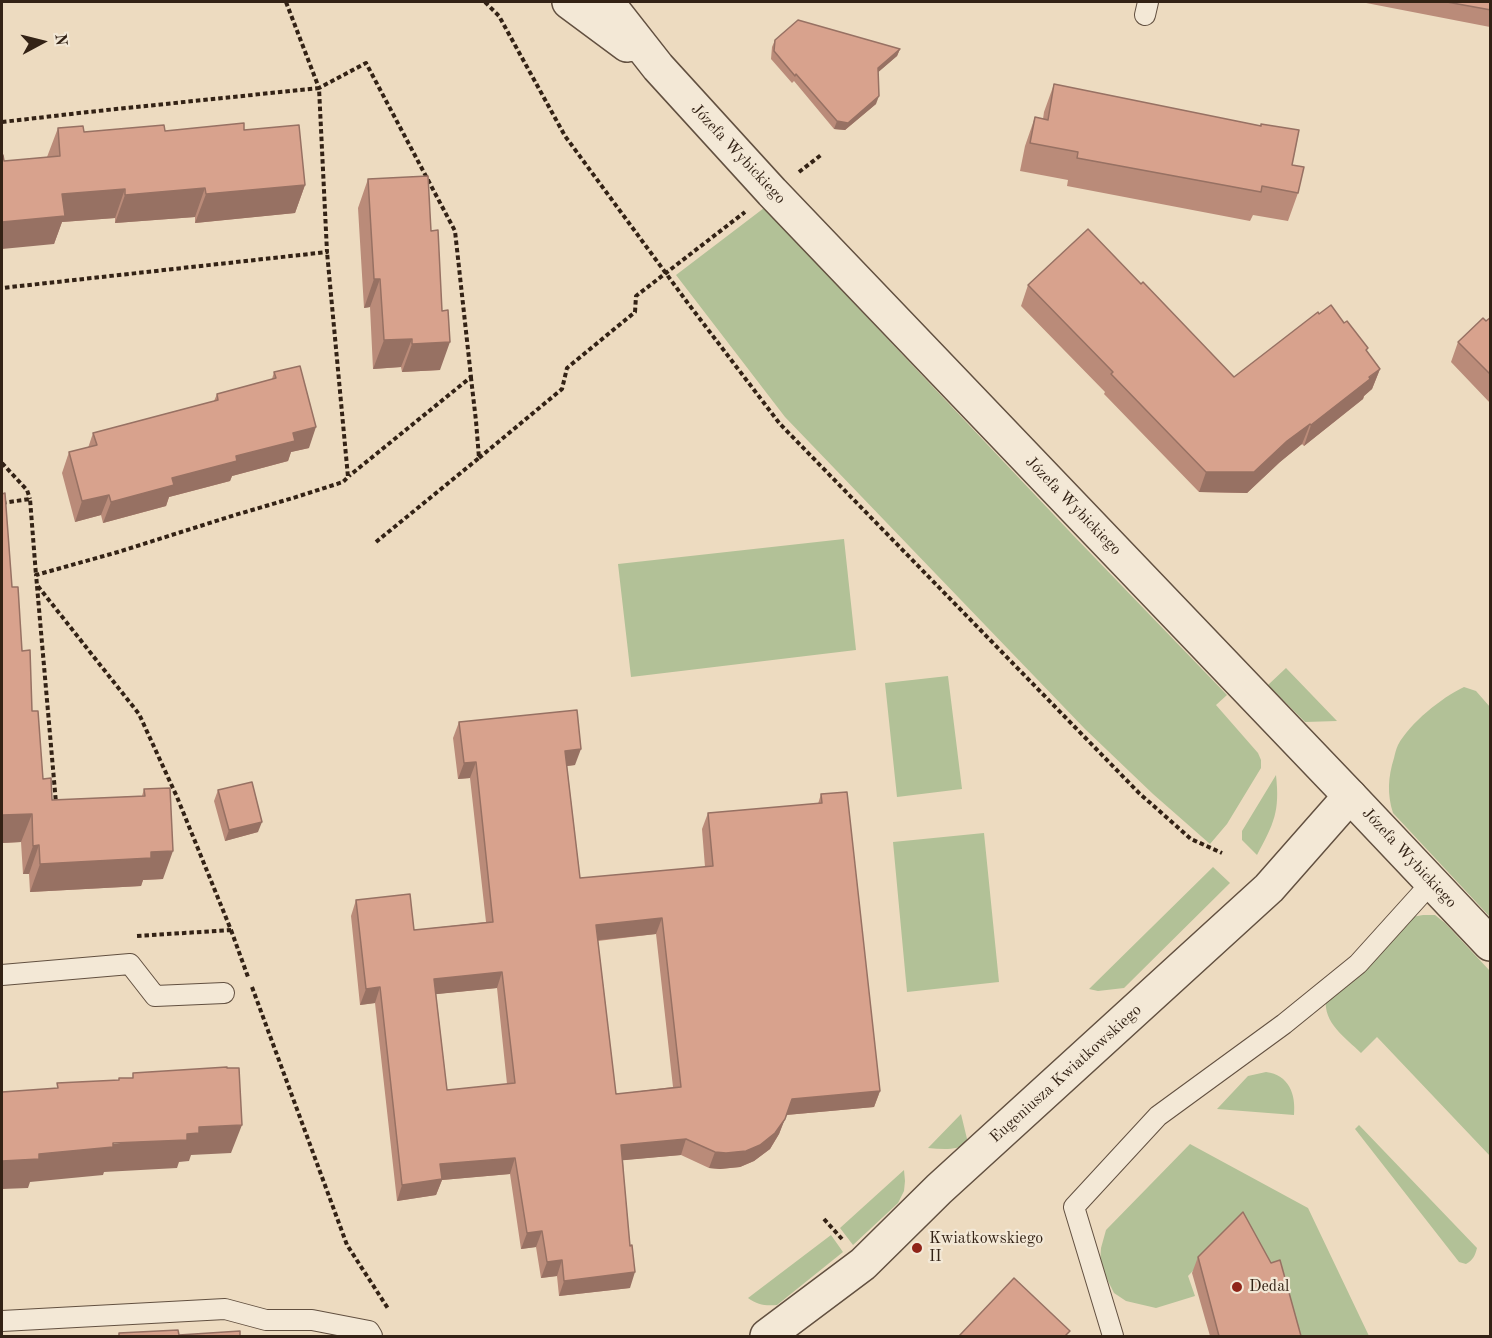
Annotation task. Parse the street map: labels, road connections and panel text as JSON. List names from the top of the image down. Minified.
{"streets":{"street":["Józefa Wybickiego","Eugeniusza Kwiatkowskiego"]},"crossings":[["Józefa Wybickiego","Eugeniusza Kwiatkowskiego"]],"places":["Kwiatkowskiego II","Dedal"],"north":"right"}
